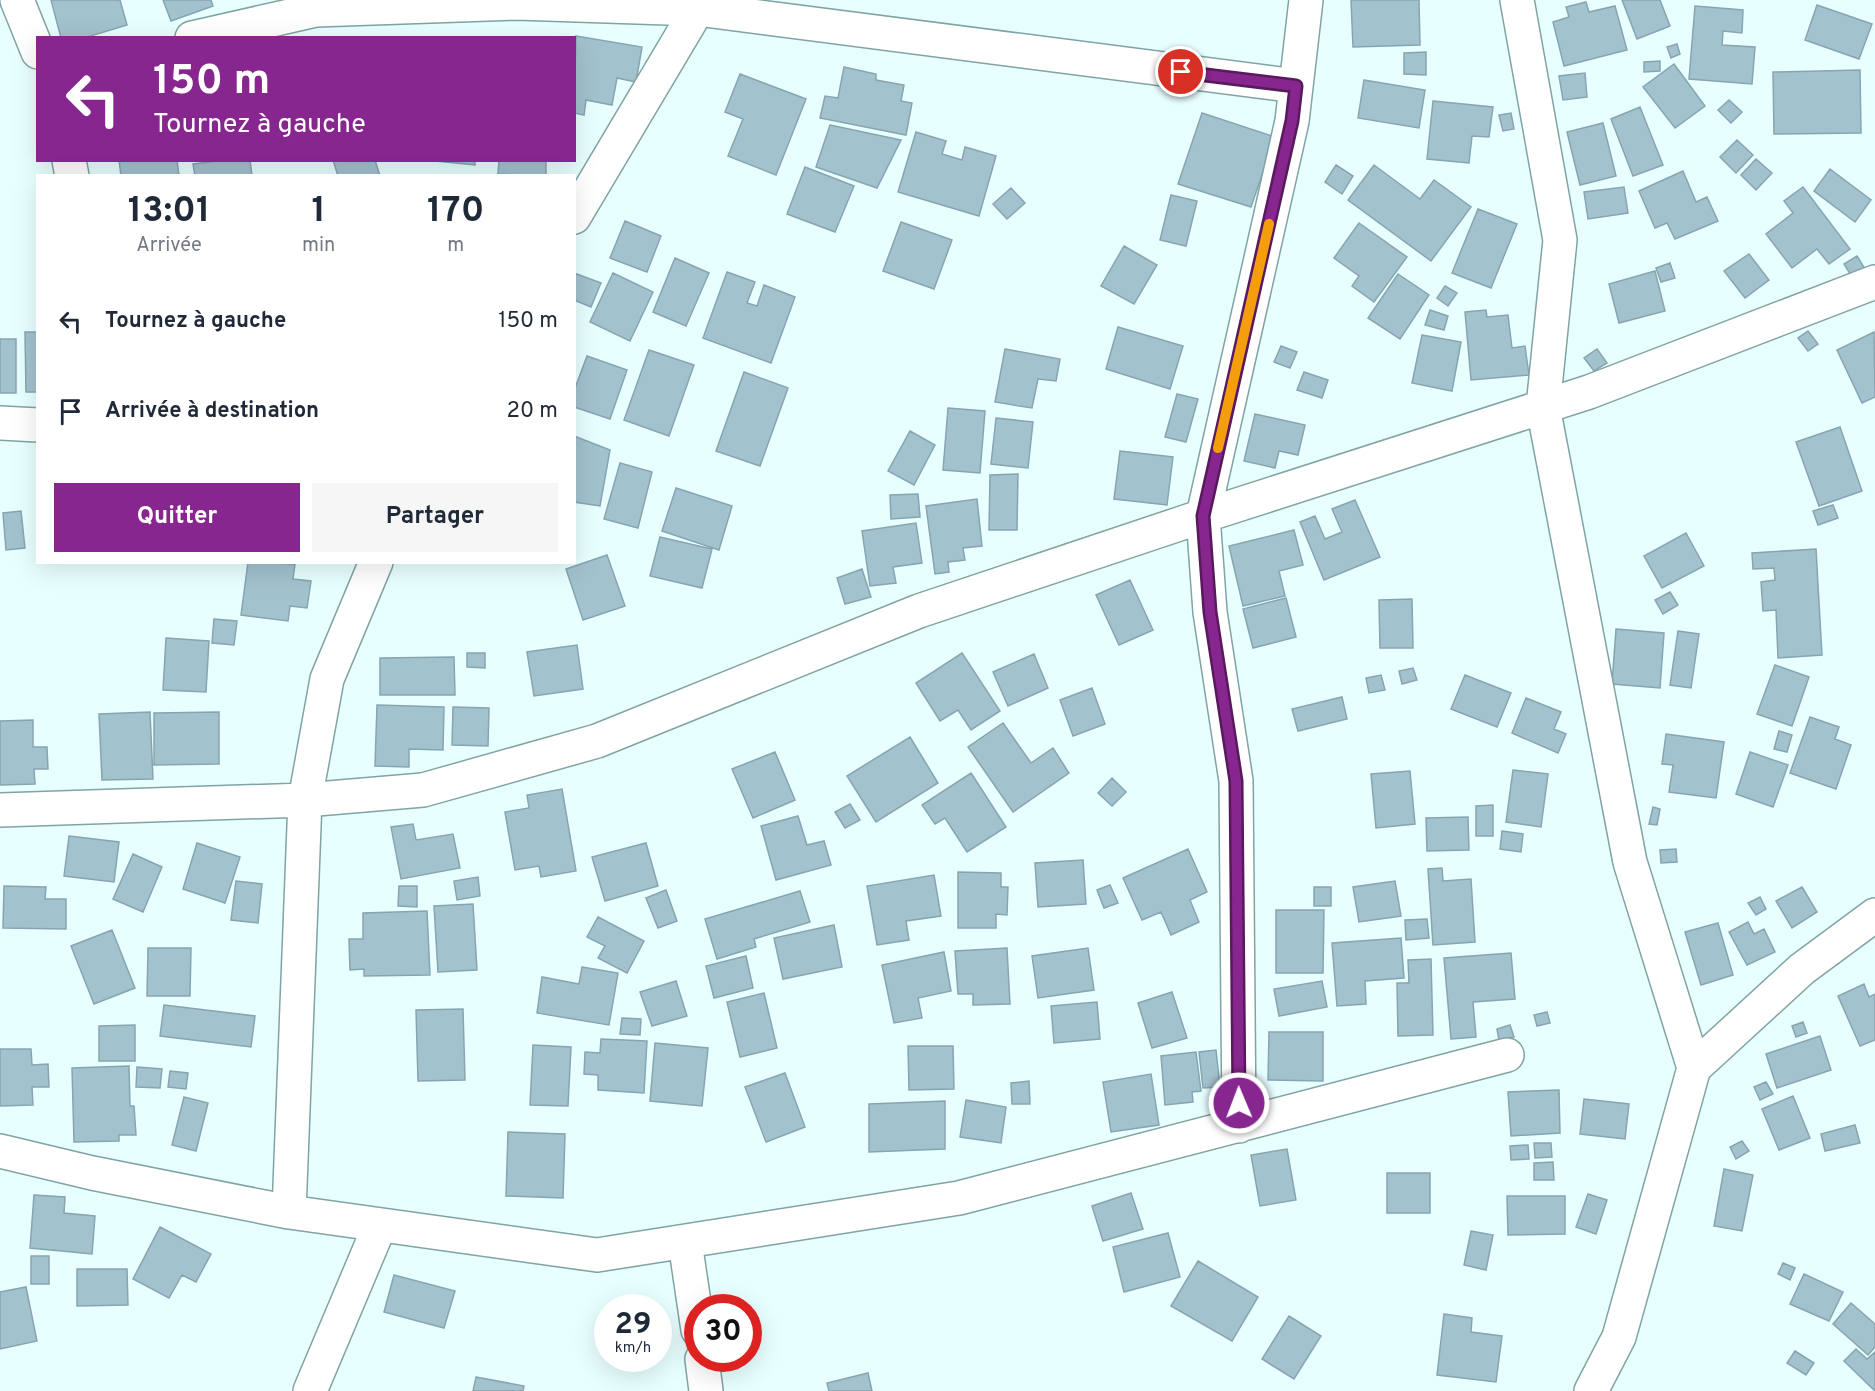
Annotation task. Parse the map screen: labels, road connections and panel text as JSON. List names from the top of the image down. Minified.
{"page":{"turn":["150 m","Tournez à gauche"],"eta":["13:01","Arrivée","1","min","170","m"],"list":[{"name":"Tournez à gauche","value":"150 m"},{"name":"Arrivée à destination","value":"20 m"}],"buttons":["Quitter","Partager"],"speed":"29 km/h","limit":"30"}}
